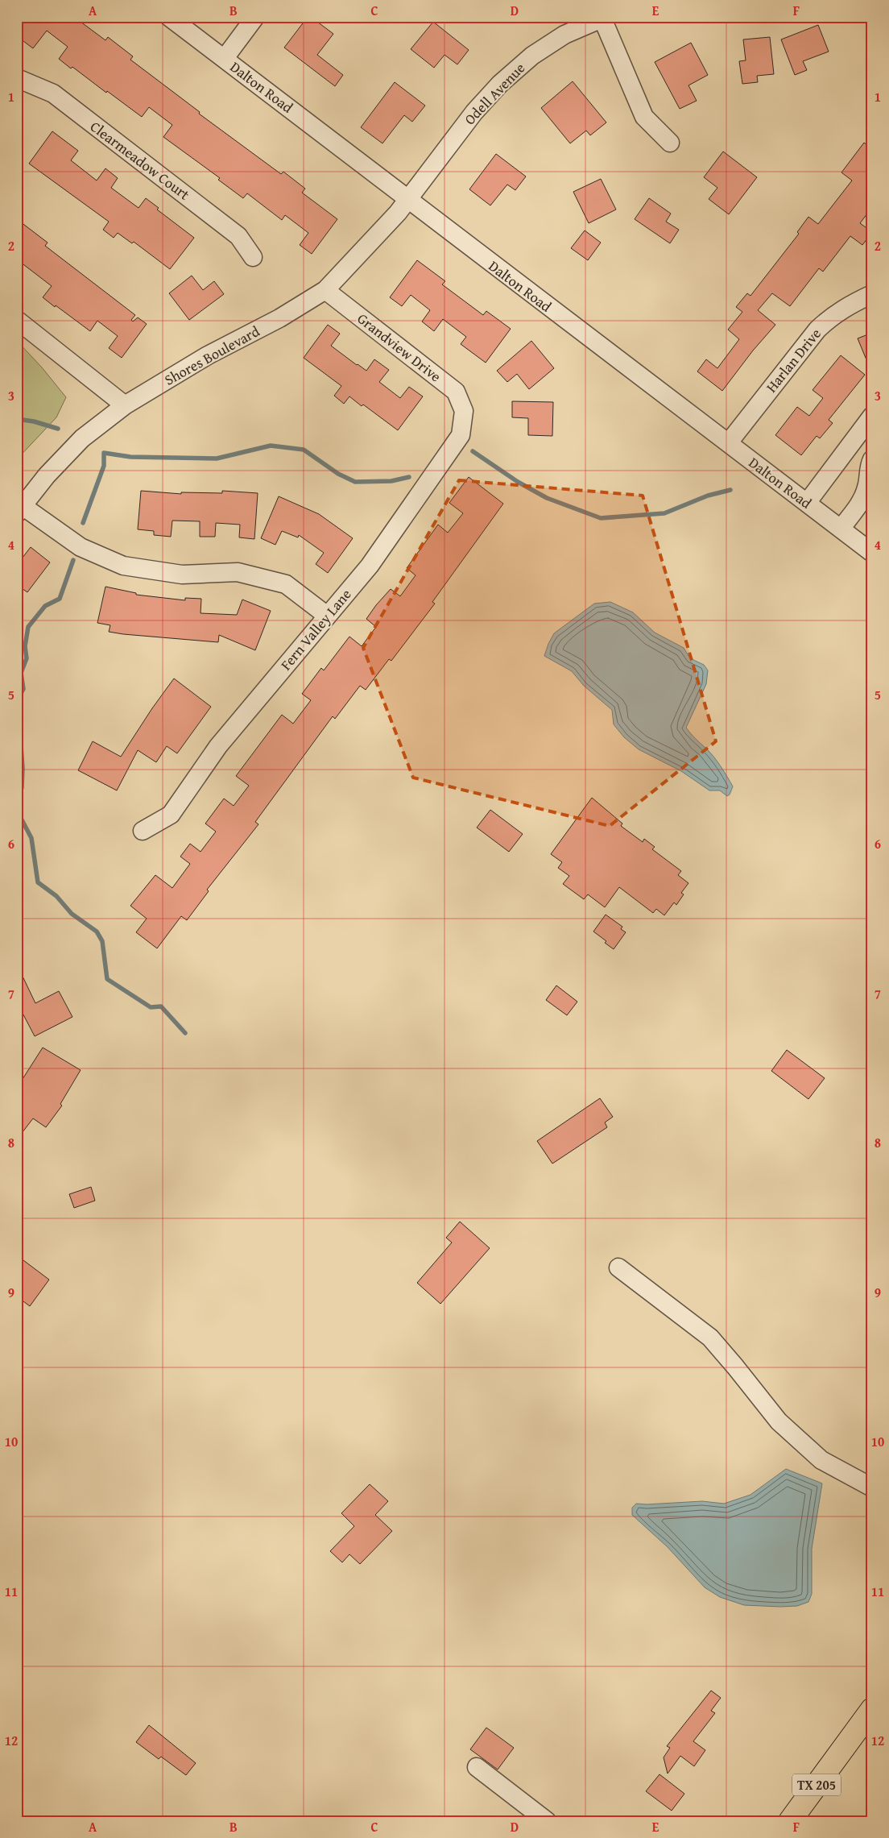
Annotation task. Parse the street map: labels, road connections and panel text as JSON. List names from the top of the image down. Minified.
{"streets":{"main road":["TX 205"],"street":["Dalton Road","Odell Avenue","Clearmeadow Court","Grandview Drive","Shores Boulevard","Harlan Drive","Fern Valley Lane"]},"crossings":[["Dalton Road","Odell Avenue"],["Dalton Road","Shores Boulevard"],["Dalton Road","Harlan Drive"],["Odell Avenue","Shores Boulevard"],["Grandview Drive","Shores Boulevard"],["Grandview Drive","Fern Valley Lane"]],"grid":{"columns":["A","B","C","D","E","F"],"rows":["1","2","3","4","5","6","7","8","9","10","11","12"]}}
